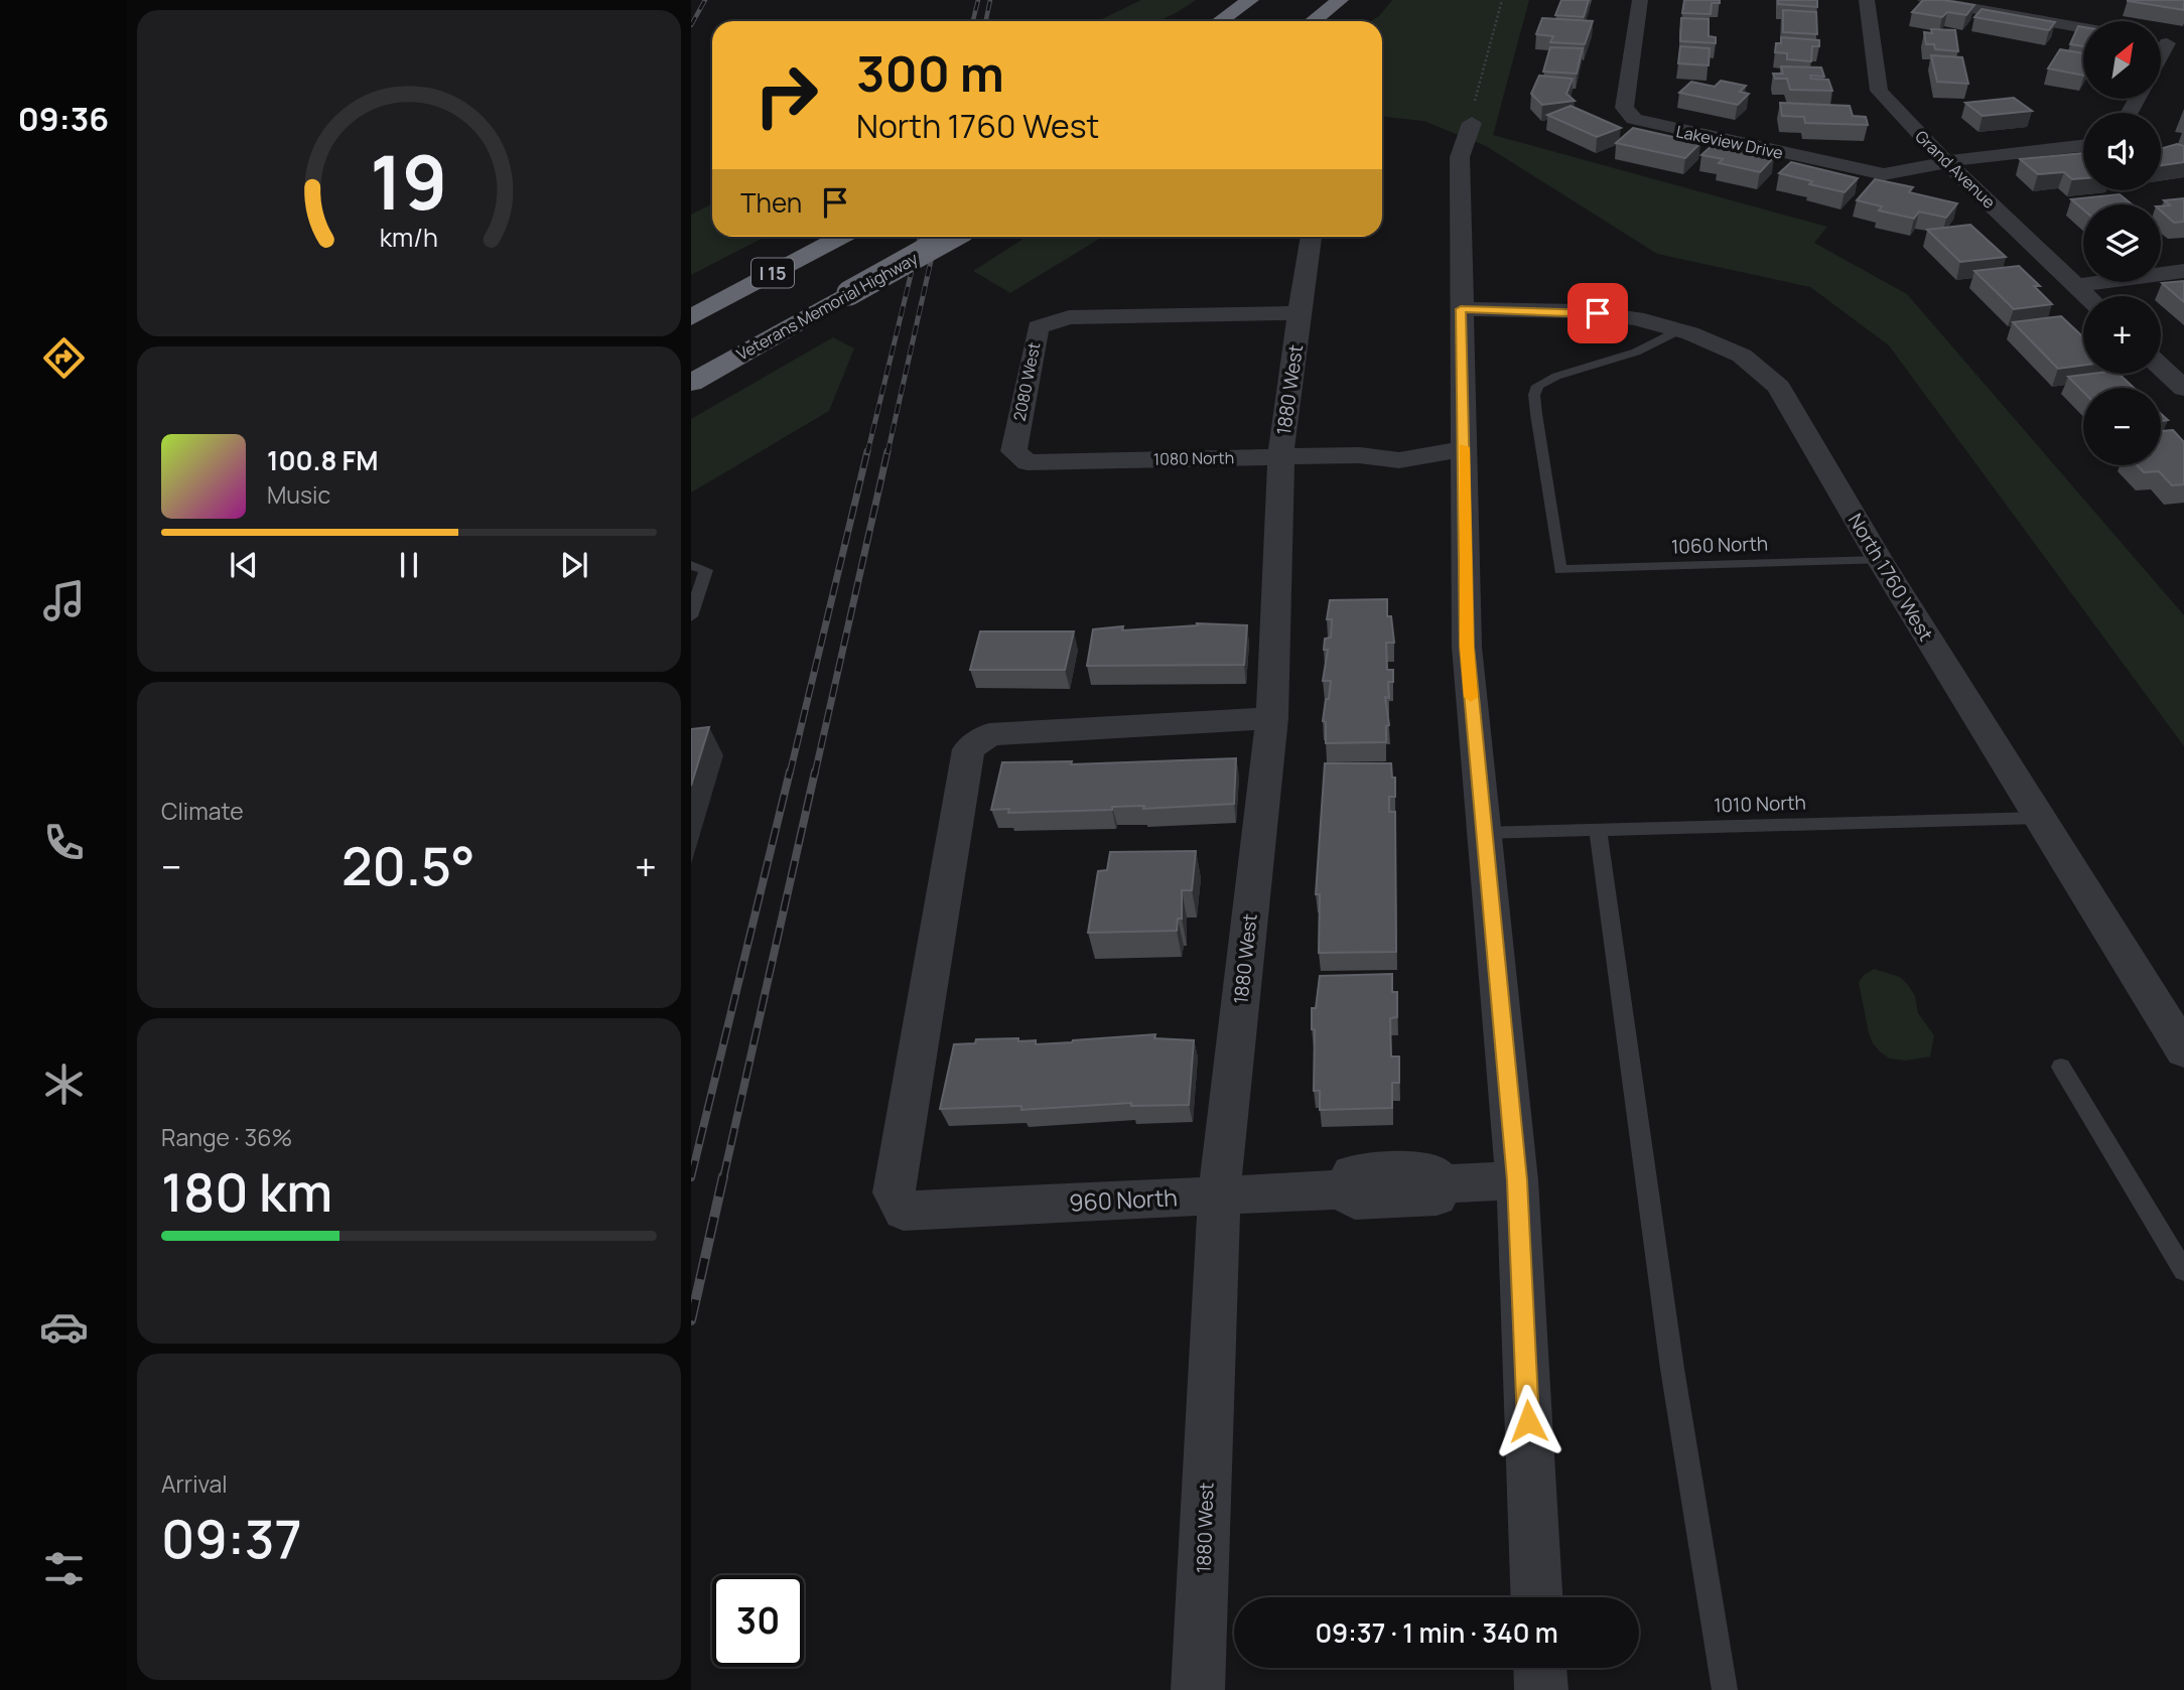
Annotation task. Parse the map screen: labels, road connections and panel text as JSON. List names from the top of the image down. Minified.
{"streets":{"highway":["I 15","Veterans Memorial Highway"],"street":["Lakeview Drive","Grand Avenue","2080 West","1880 West","1080 North","North 1760 West","960 North"],"lane":["1060 North","1010 North"]},"crossings":[["Lakeview Drive","Grand Avenue"],["2080 West","1880 West"],["2080 West","1080 North"],["1880 West","1080 North"],["1880 West","960 North"],["1060 North","North 1760 West"],["North 1760 West","1010 North"]],"north":"top right","page":{"tabs":"09:36","map_buttons":["+","−"],"turn":["300 m","North 1760 West"],"then":"Then","song":["100.8 FM","Music"],"tile":["Climate",["Range · 36%","180 km"],["Arrival","09:37"]],"heat":["−","20.5°","+"],"limit":"30","trip":"09:37 · 1 min · 340 m","gauge":["19","km/h"]}}
